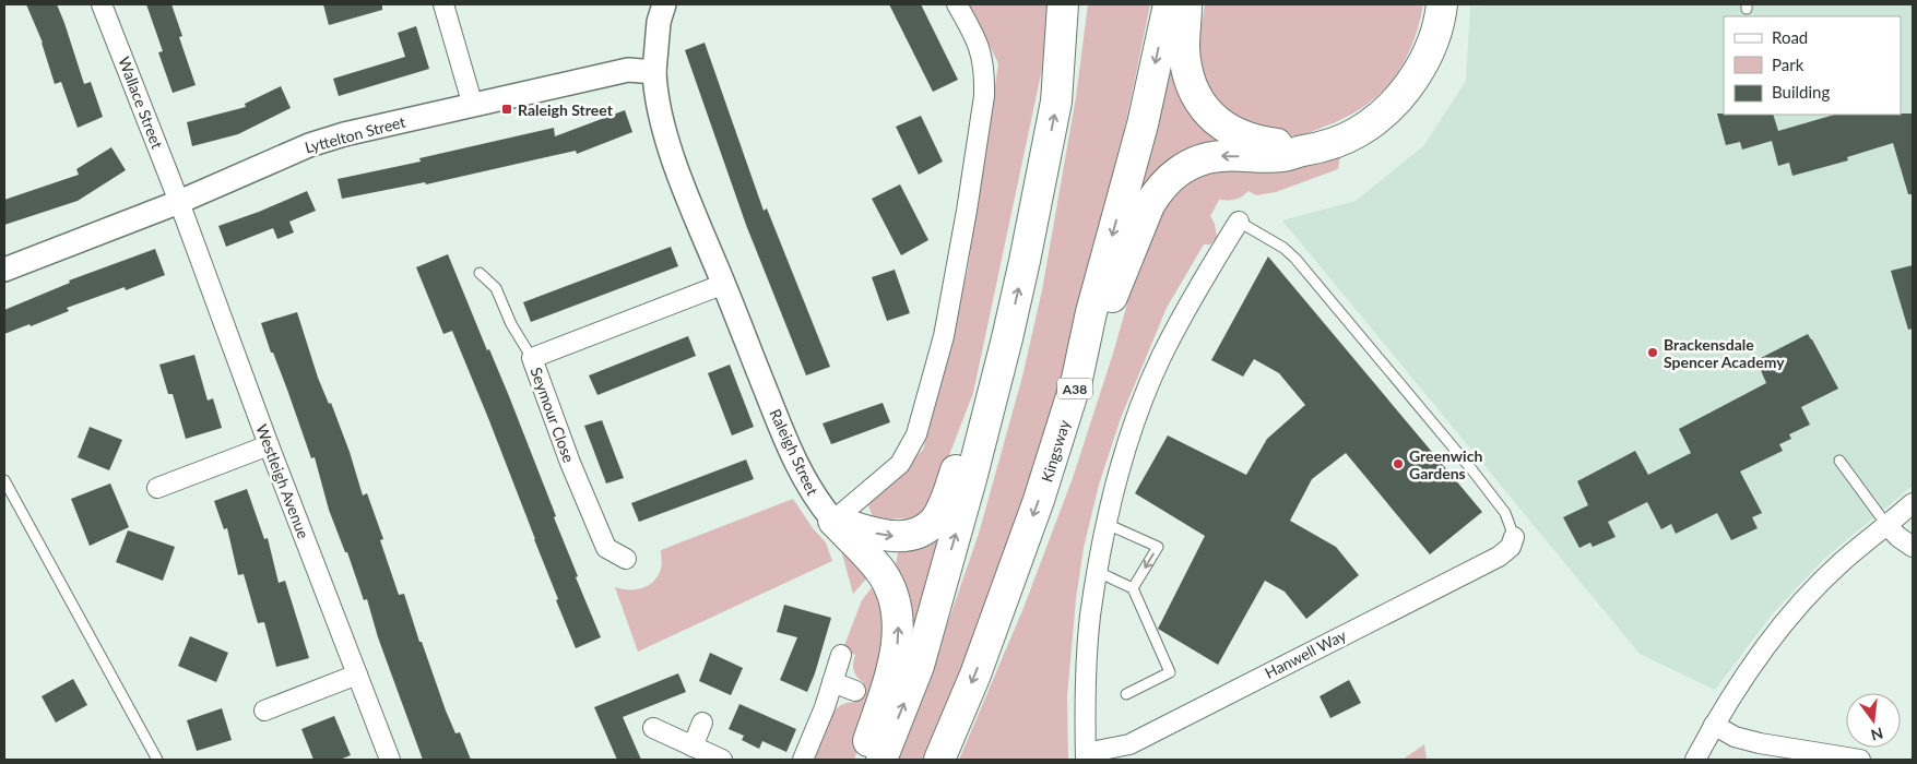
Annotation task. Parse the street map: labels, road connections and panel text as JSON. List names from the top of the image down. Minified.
{"streets":{"highway":["A38","Kingsway"],"street":["Wallace Street","Lyttelton Street","Seymour Close","Raleigh Street","Westleigh Avenue","Hanwell Way"]},"crossings":[["Wallace Street","Lyttelton Street"],["Wallace Street","Westleigh Avenue"],["Lyttelton Street","Raleigh Street"],["Lyttelton Street","Westleigh Avenue"],["Seymour Close","Raleigh Street"]],"places":{"transit":["Raleigh Street"],"other":["Brackensdale Spencer Academy","Greenwich Gardens"]},"legend":["Road","Park","Building"],"north":"bottom"}
